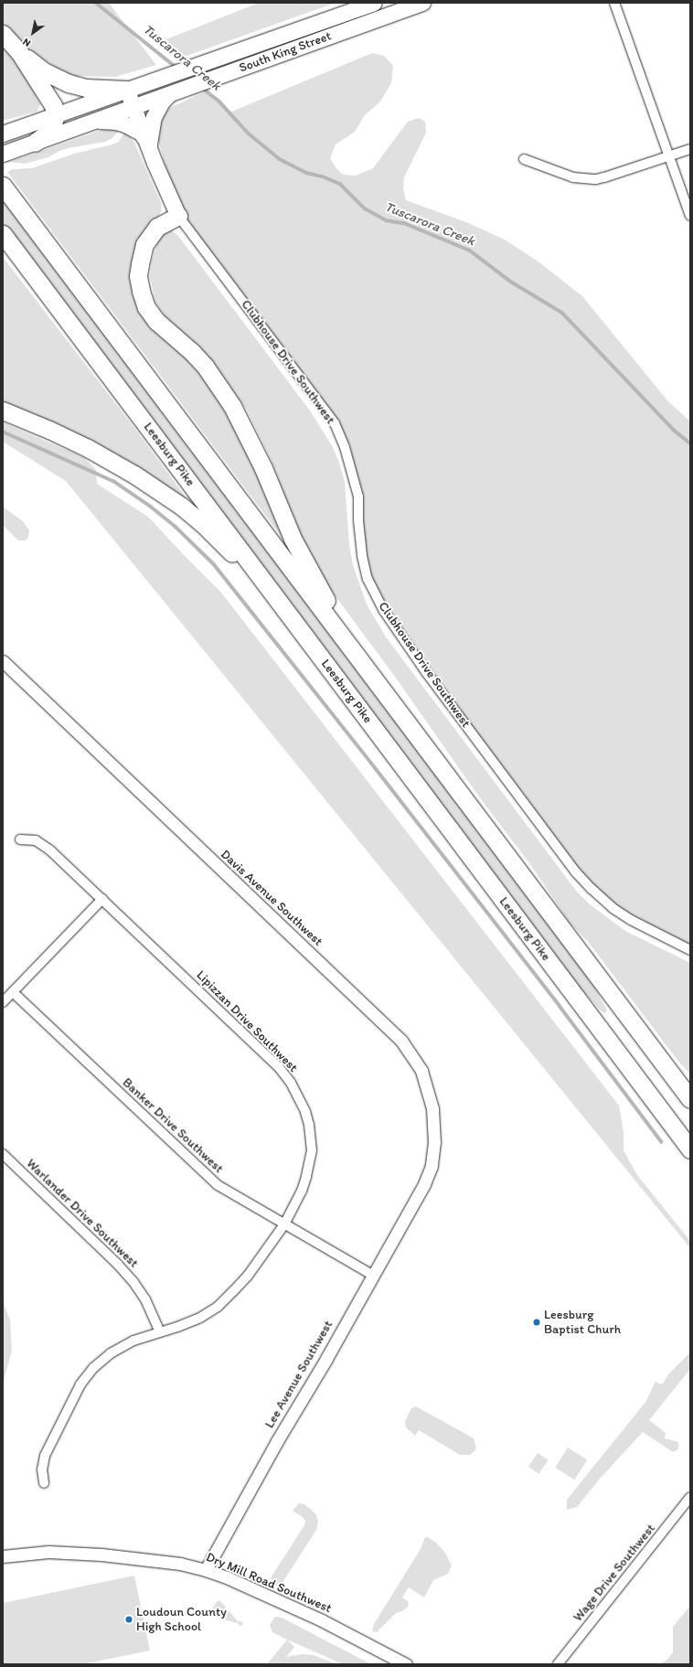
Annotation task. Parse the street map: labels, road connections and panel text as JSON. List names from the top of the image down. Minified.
{"streets":{"highway":["South King Street","Clubhouse Drive Southwest","Leesburg Pike"],"street":["Davis Avenue Southwest","Lipizzan Drive Southwest","Banker Drive Southwest","Warlander Drive Southwest","Lee Avenue Southwest","Wage Drive Southwest","Dry Mill Road Southwest"]},"crossings":[["South King Street","Clubhouse Drive Southwest"],["Davis Avenue Southwest","Lee Avenue Southwest"],["Lipizzan Drive Southwest","Banker Drive Southwest"],["Lipizzan Drive Southwest","Warlander Drive Southwest"],["Banker Drive Southwest","Lee Avenue Southwest"],["Lee Avenue Southwest","Dry Mill Road Southwest"]],"water":["Tuscarora Creek"],"places":["Leesburg Baptist Churh","Loudoun County High School"],"north":"bottom left"}
